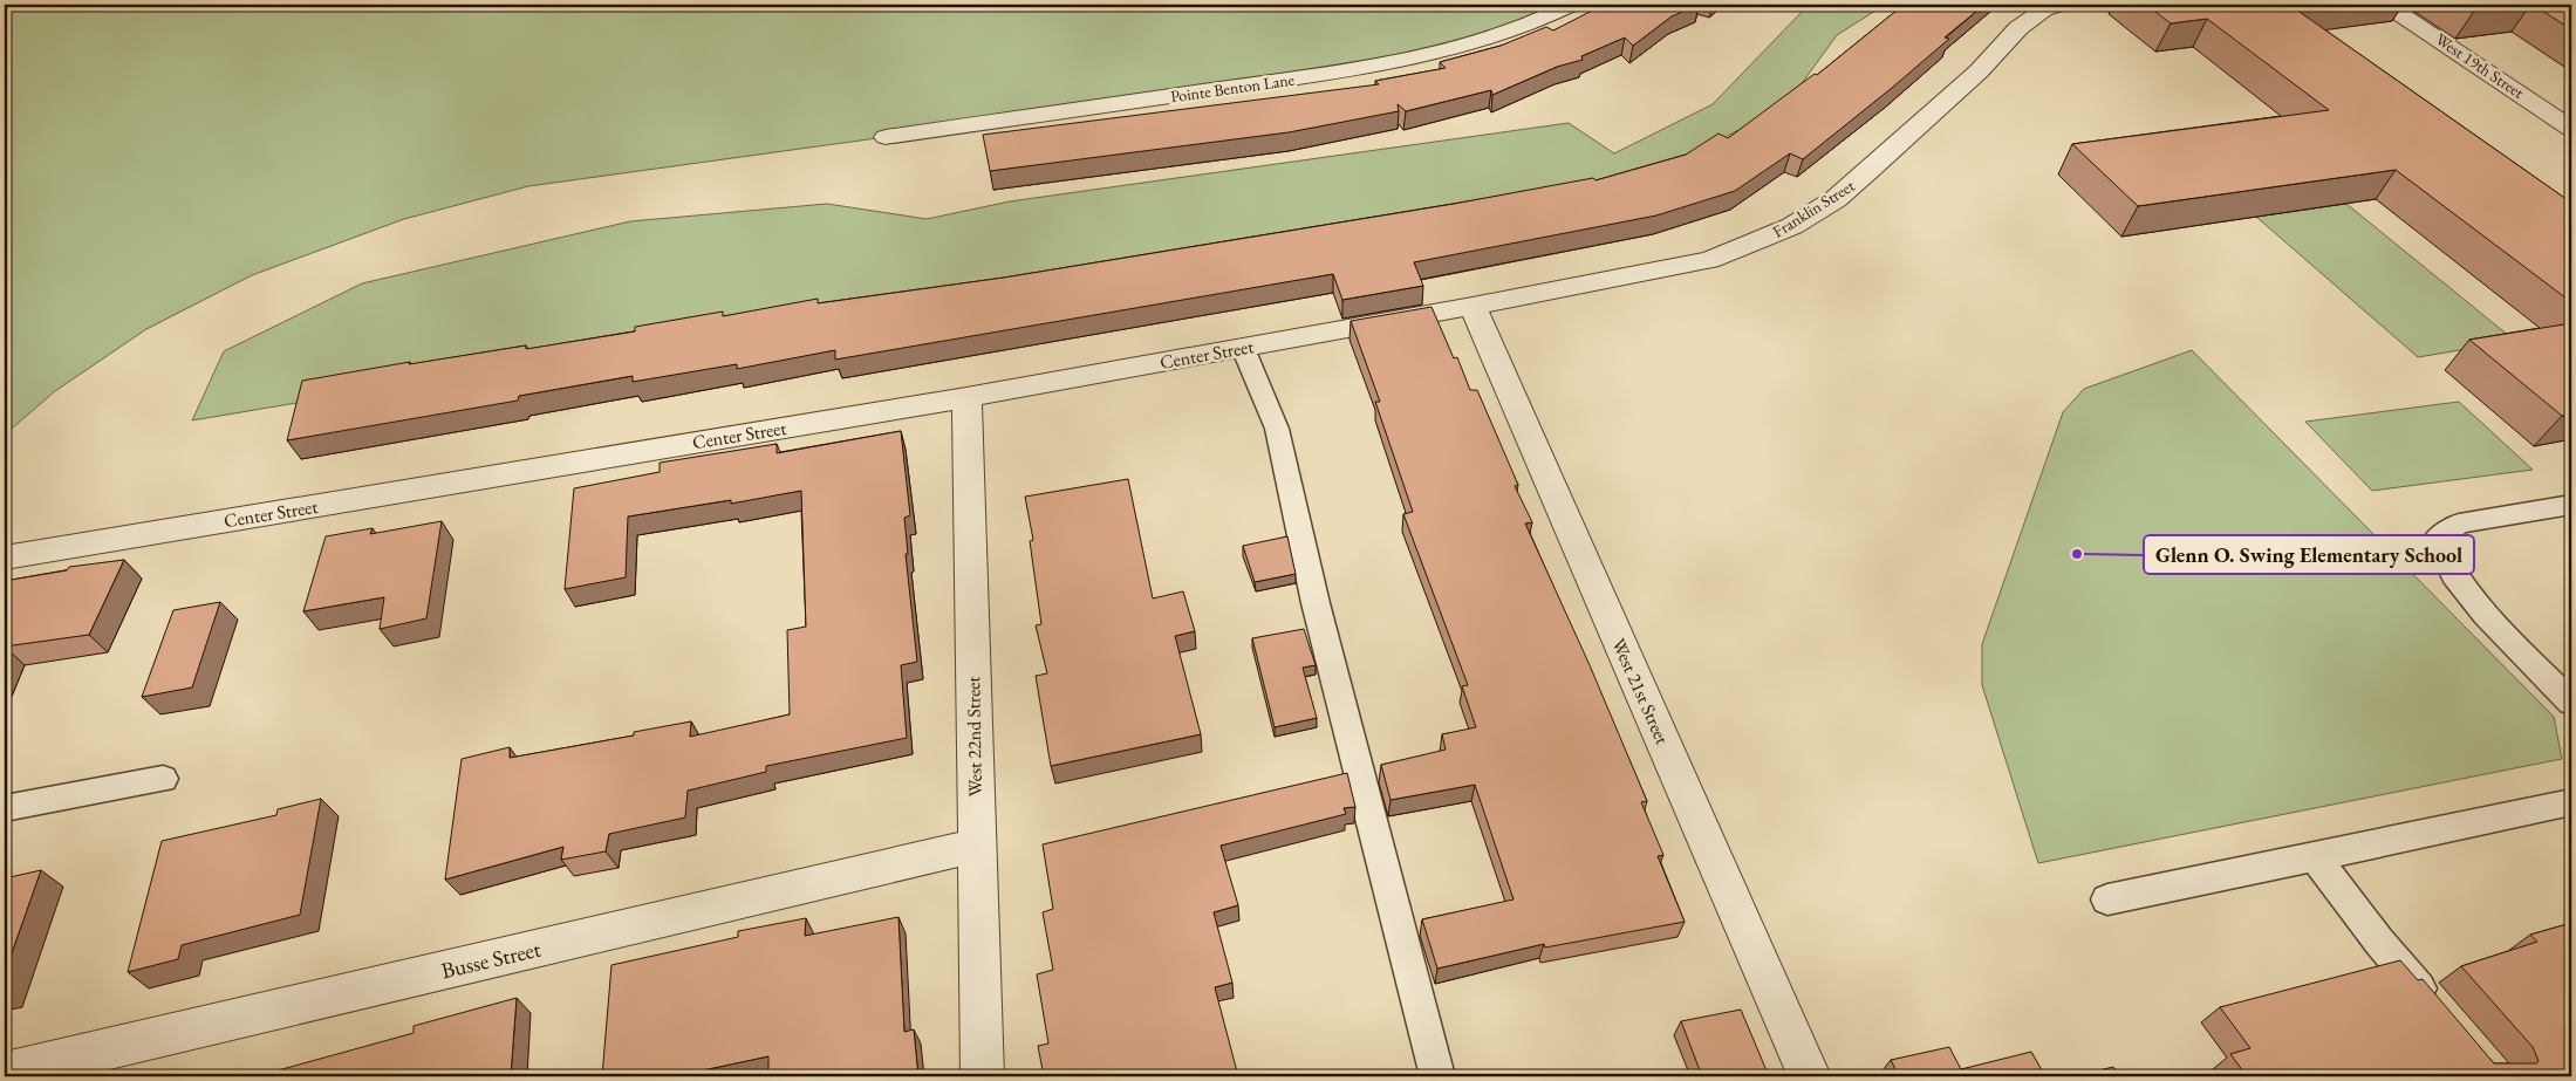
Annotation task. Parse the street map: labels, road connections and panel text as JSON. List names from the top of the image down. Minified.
{"streets":{"street":["West 19th Street","Pointe Benton Lane","Franklin Street","Center Street","West 21st Street","West 22nd Street","Busse Street"]},"crossings":[["Franklin Street","Center Street"],["Franklin Street","West 21st Street"],["Center Street","West 21st Street"],["Center Street","West 22nd Street"],["West 22nd Street","Busse Street"]],"places":["Glenn O. Swing Elementary School"]}
